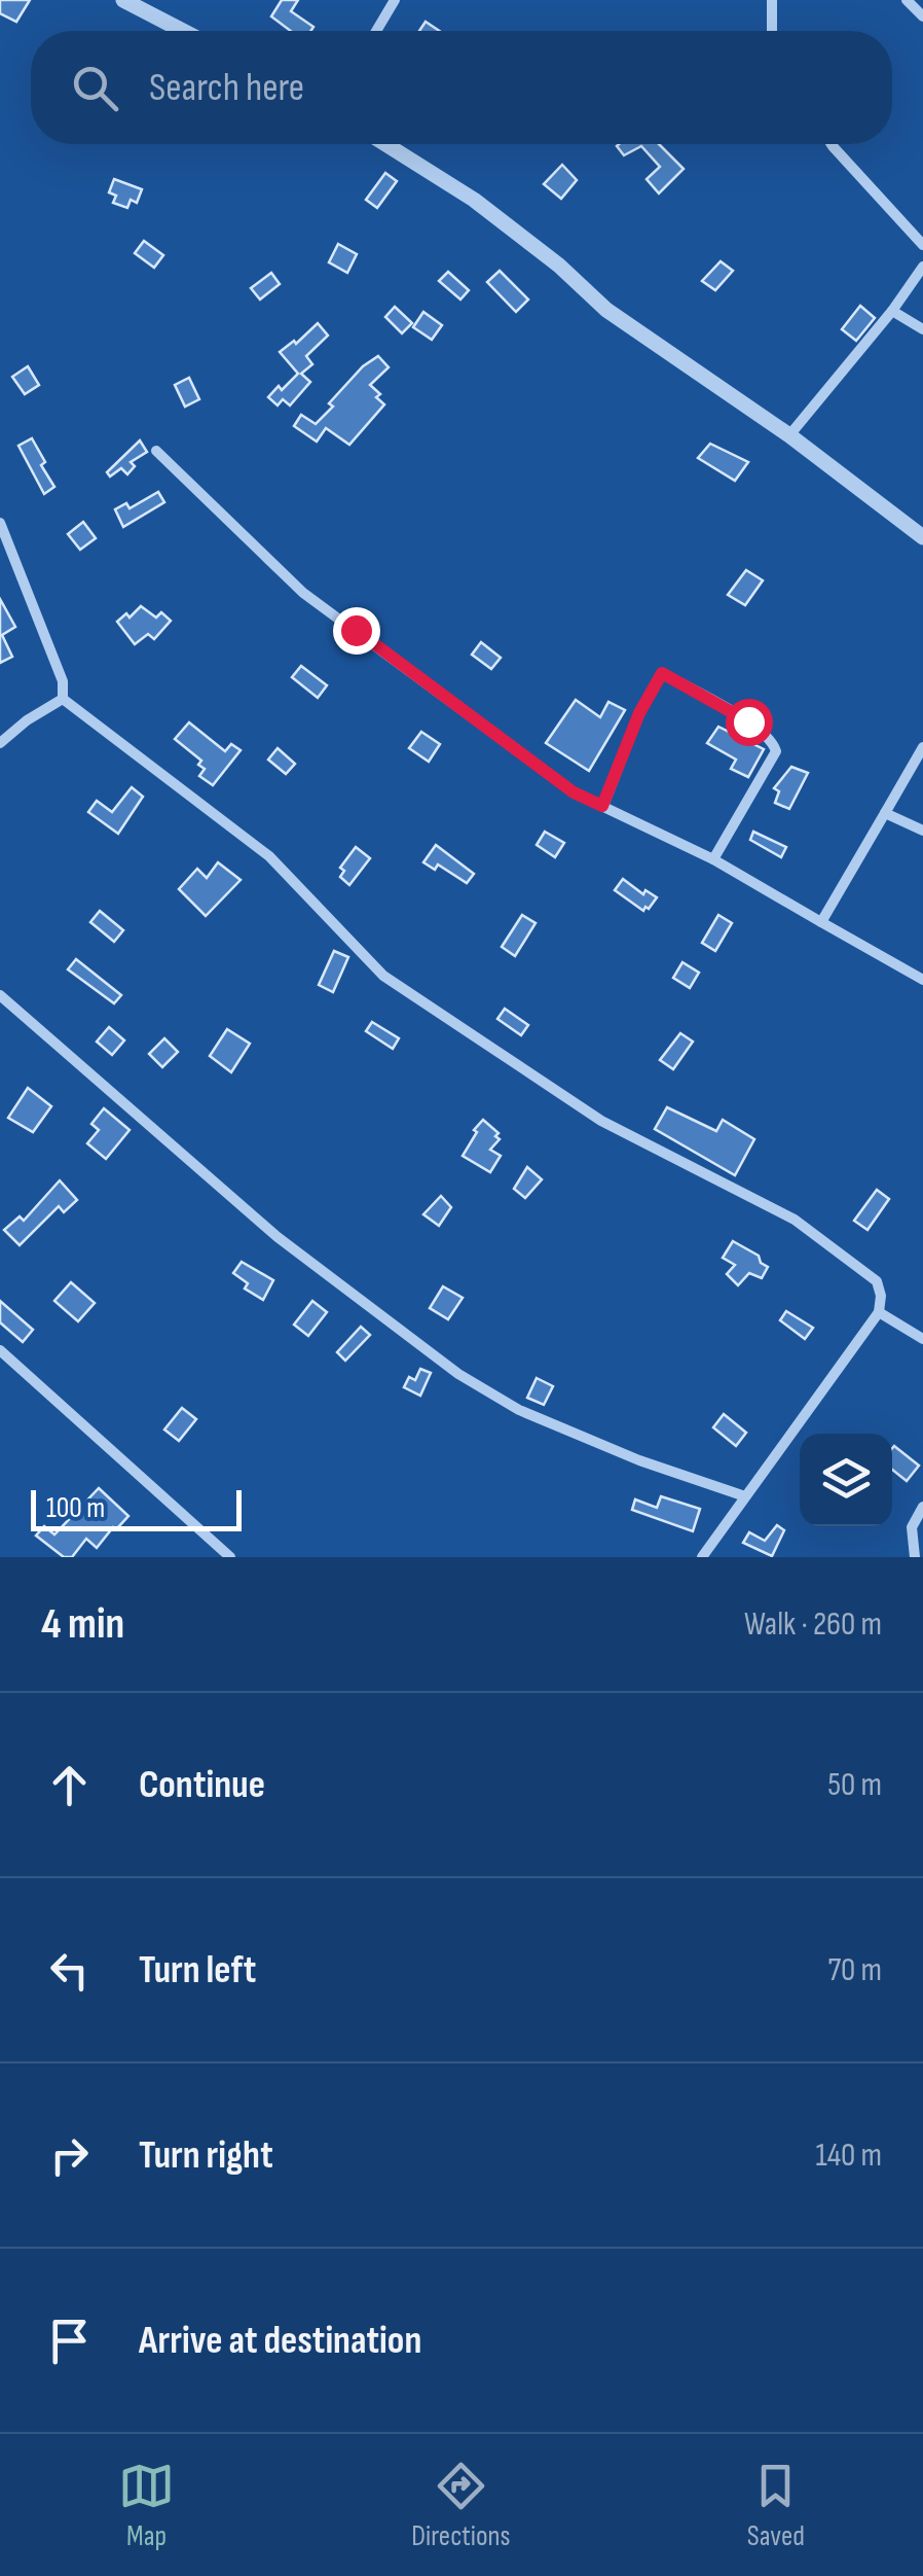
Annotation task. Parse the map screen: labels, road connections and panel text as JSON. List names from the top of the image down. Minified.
{"scale_bar":"100 m","page":{"search":"Search here","scale":"100 m","heading":["4 min","Walk · 260 m"],"list":[["Continue","50 m"],["Turn left","70 m"],["Turn right","140 m"],"Arrive at destination"],"nav":["Map","Directions","Saved"]}}
